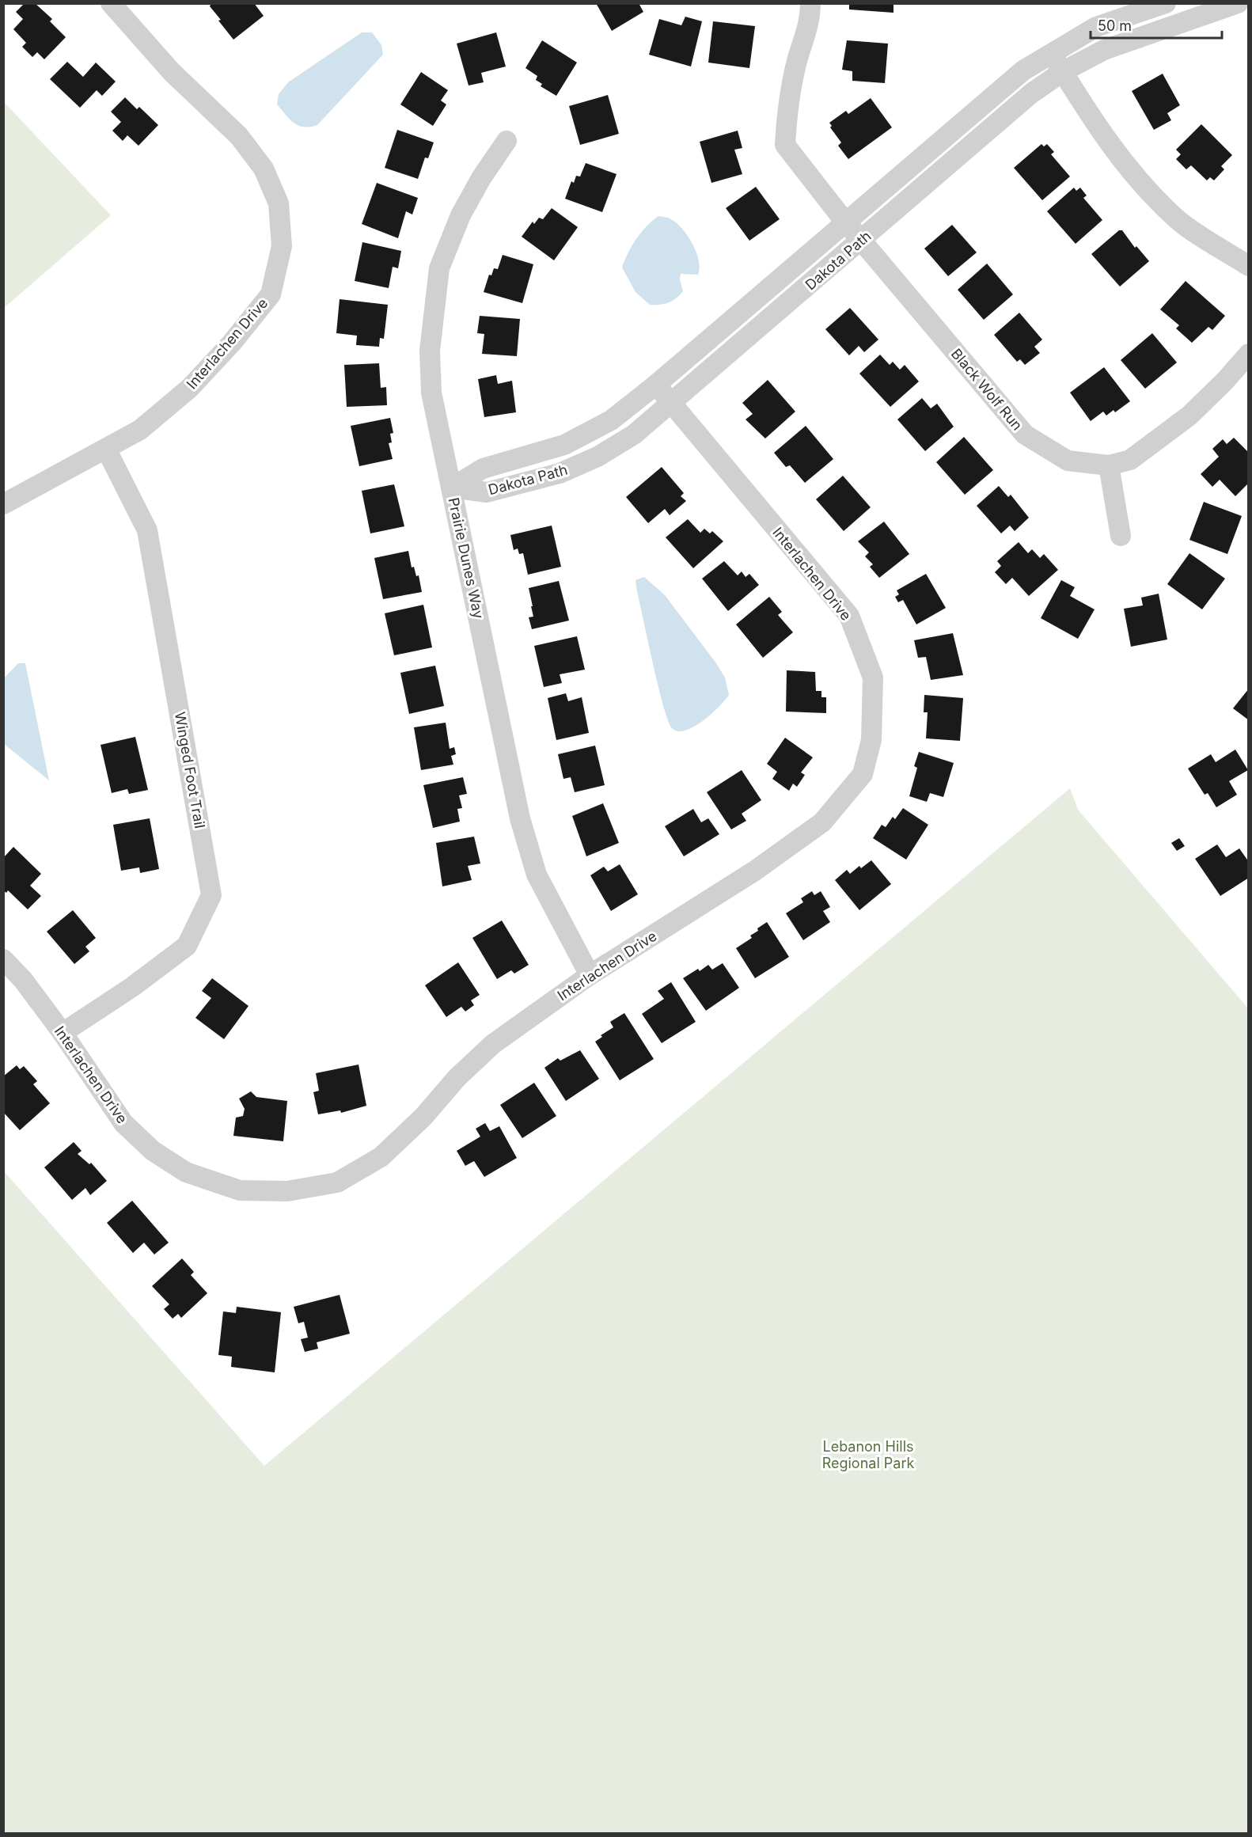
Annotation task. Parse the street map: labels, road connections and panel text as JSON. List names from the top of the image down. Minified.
{"streets":{"street":["Dakota Path","Interlachen Drive","Black Wolf Run","Prairie Dunes Way","Winged Foot Trail"]},"crossings":[["Dakota Path","Interlachen Drive"],["Dakota Path","Black Wolf Run"],["Dakota Path","Prairie Dunes Way"],["Interlachen Drive","Prairie Dunes Way"],["Interlachen Drive","Winged Foot Trail"]],"parks":["Lebanon Hills Regional Park"],"scale_bar":"50 m"}
